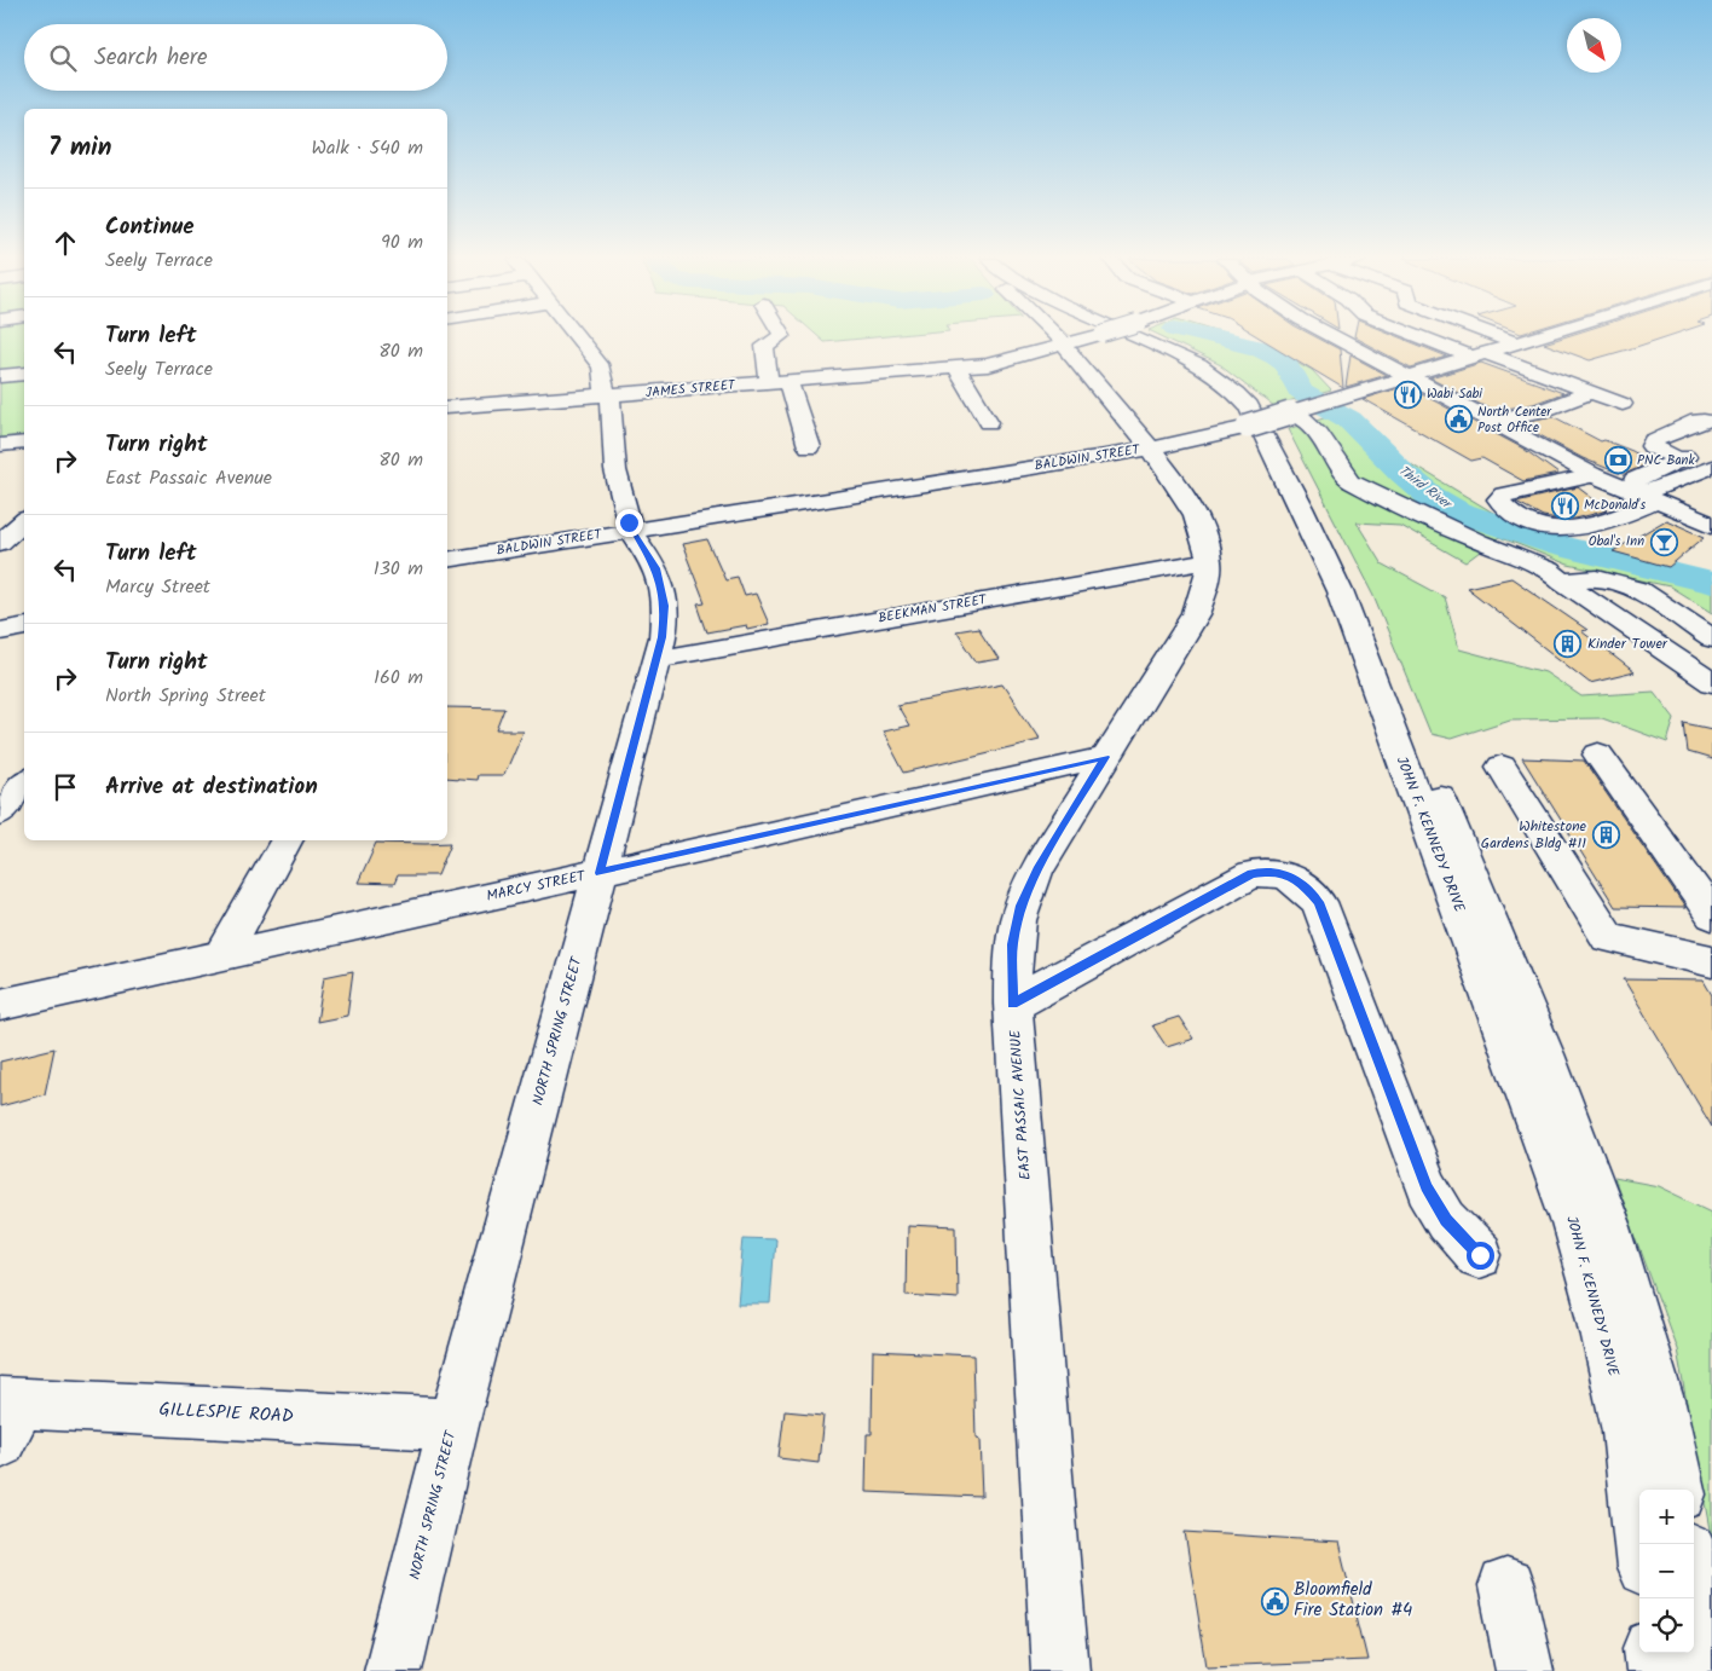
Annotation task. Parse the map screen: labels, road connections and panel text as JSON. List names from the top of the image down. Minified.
{"streets":{"street":["JAMES STREET","BALDWIN STREET","BEEKMAN STREET","JOHN F. KENNEDY DRIVE","MARCY STREET","NORTH SPRING STREET","EAST PASSAIC AVENUE","GILLESPIE ROAD"]},"crossings":[["JAMES STREET","NORTH SPRING STREET"],["JAMES STREET","EAST PASSAIC AVENUE"],["BALDWIN STREET","NORTH SPRING STREET"],["BALDWIN STREET","EAST PASSAIC AVENUE"],["BEEKMAN STREET","NORTH SPRING STREET"],["BEEKMAN STREET","EAST PASSAIC AVENUE"],["MARCY STREET","NORTH SPRING STREET"],["MARCY STREET","EAST PASSAIC AVENUE"],["NORTH SPRING STREET","GILLESPIE ROAD"]],"water":["Third River"],"places":{"restaurant":["Wabi Sabi","McDonald's"],"public building":["North Center Post Office","Bloomfield Fire Station #4"],"bank":["PNC Bank"],"bar":["Obal's Inn"],"building":["Kinder Tower","Whitestone Gardens Bldg #11"]},"north":"bottom right","page":{"search":"Search here","heading":["7 min","Walk · 540 m"],"list":[["Continue","Seely Terrace","90 m"],["Turn left","Seely Terrace","80 m"],["Turn right","East Passaic Avenue","80 m"],["Turn left","Marcy Street","130 m"],["Turn right","North Spring Street","160 m"],"Arrive at destination"],"map_buttons":["+","−"]}}
